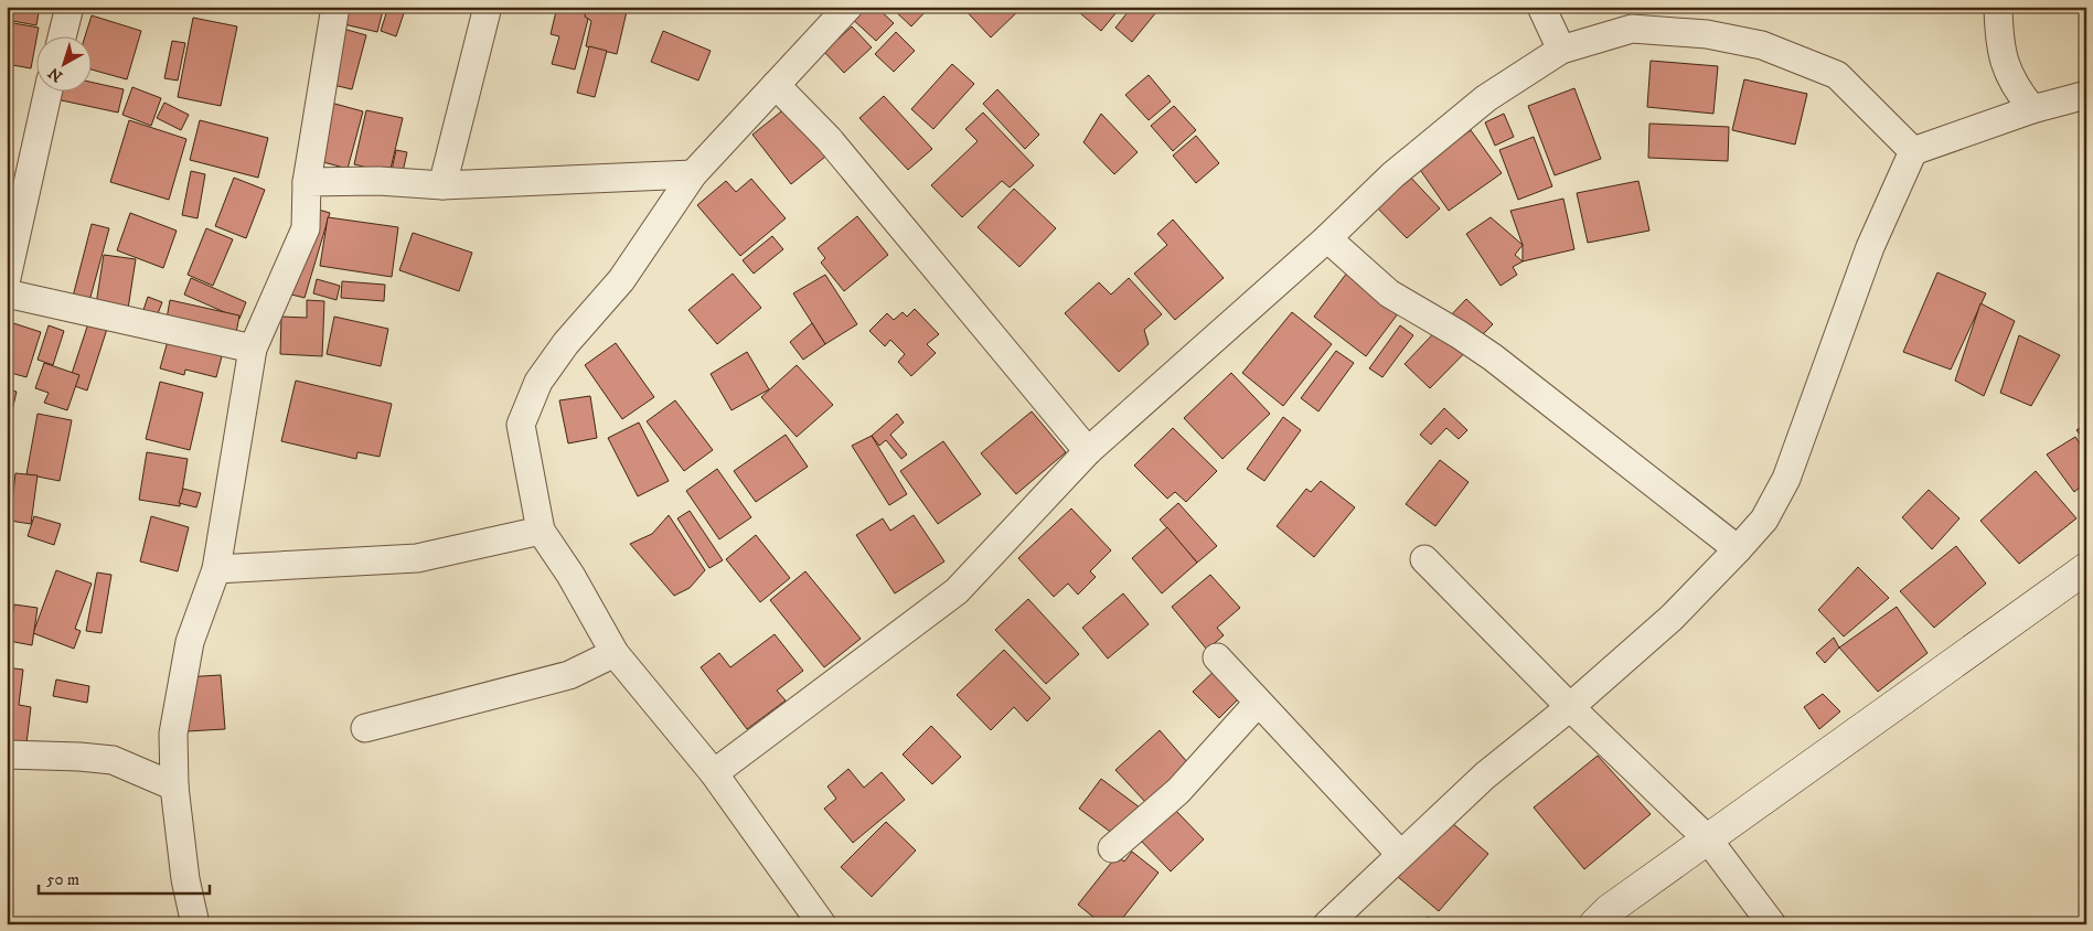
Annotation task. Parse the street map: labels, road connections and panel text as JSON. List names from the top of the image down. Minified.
{"scale_bar":"50 m","north":"bottom left"}
